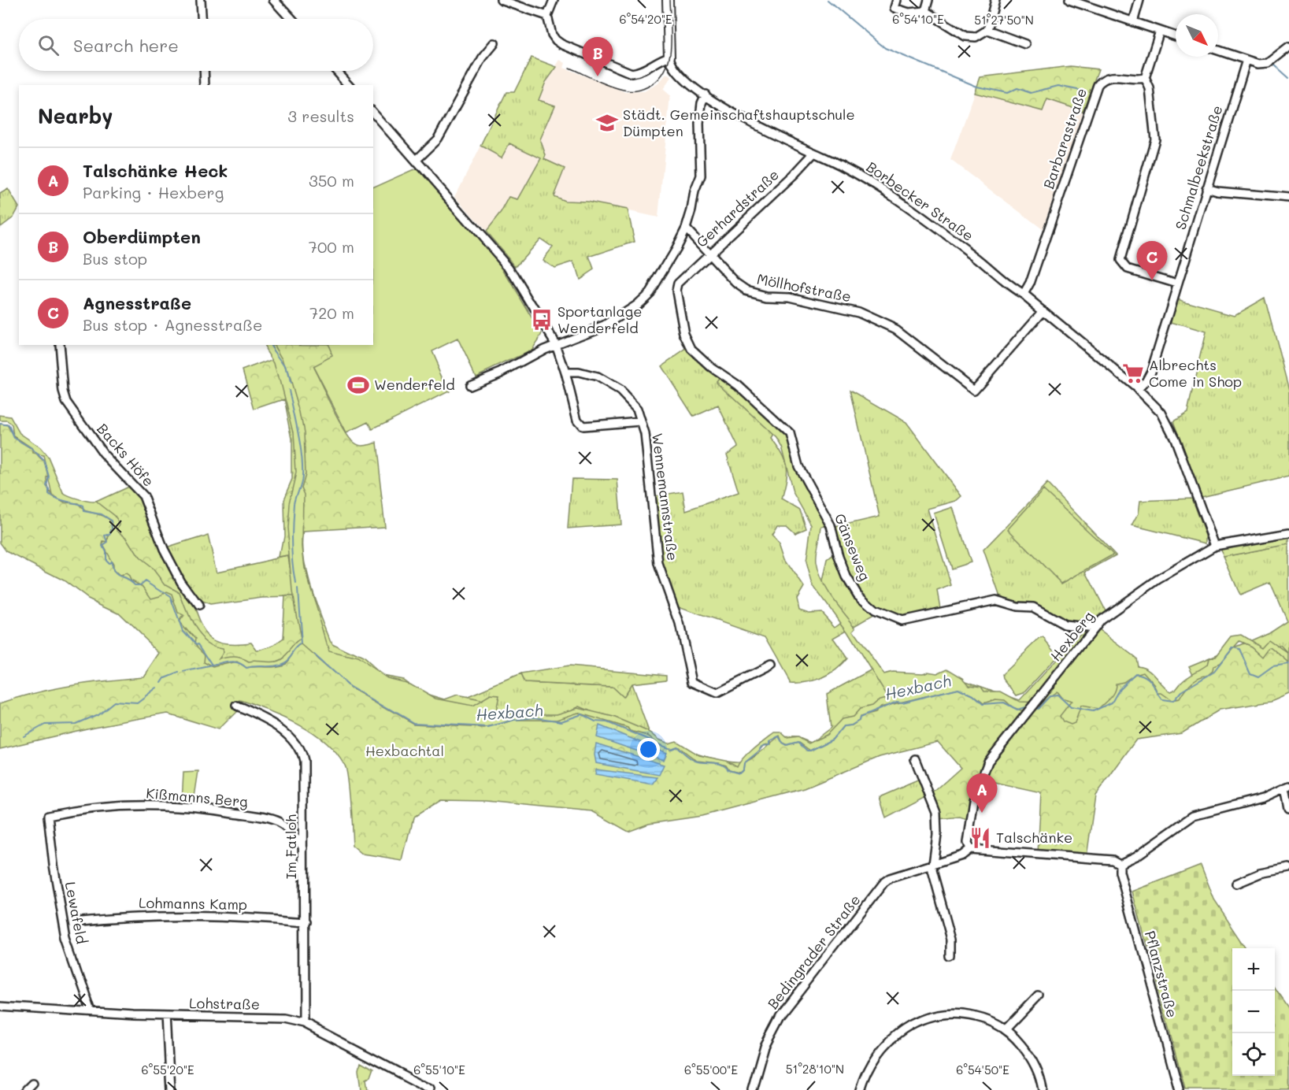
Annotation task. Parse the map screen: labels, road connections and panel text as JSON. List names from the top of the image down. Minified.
{"streets":{"street":["Barbarastraße","Schmalbeekstraße","Borbecker Straße","Gerhardstraße","Möllhofstraße","Backs Höfe","Wennemannstraße","Gänseweg","Hexberg","Kißmanns Berg","Im Fatloh","Lohmanns Kamp","Lewafeld","Bedingrader Straße","Pflanzstraße","Lohstraße"]},"crossings":[["Barbarastraße","Borbecker Straße"],["Schmalbeekstraße","Borbecker Straße"],["Borbecker Straße","Gerhardstraße"],["Borbecker Straße","Möllhofstraße"],["Borbecker Straße","Hexberg"],["Gerhardstraße","Möllhofstraße"],["Gerhardstraße","Gänseweg"],["Gänseweg","Hexberg"],["Hexberg","Bedingrader Straße"],["Kißmanns Berg","Im Fatloh"],["Kißmanns Berg","Lewafeld"],["Im Fatloh","Lohmanns Kamp"],["Im Fatloh","Lohstraße"],["Lewafeld","Lohstraße"],["Bedingrader Straße","Pflanzstraße"]],"water":["Hexbach"],"parks":["Hexbachtal"],"places":{"school or university":["Städt. Gemeinschaftshauptschule Dümpten"],"bus stop":["Sportanlage Wenderfeld"],"supermarket":["Albrechts Come in Shop"],"sports":["Wenderfeld"],"restaurant":["Talschänke"]},"north":"bottom right","page":{"search":"Search here","pins":["B","C","A"],"heading":["Nearby","3 results"],"list":[{"mark":"A","name":"Talschänke Heck","note":"Parking · Hexberg","value":"350 m"},{"mark":"B","name":"Oberdümpten","note":"Bus stop","value":"700 m"},{"mark":"C","name":"Agnesstraße","note":"Bus stop · Agnesstraße","value":"720 m"}],"map_buttons":["+","−"]},"coordinates":["6°54'20\"E","6°54'10\"E","51°27'50\"N","51°28'10\"N","6°55'20\"E","6°55'10\"E","6°55'00\"E","6°54'50\"E"]}
